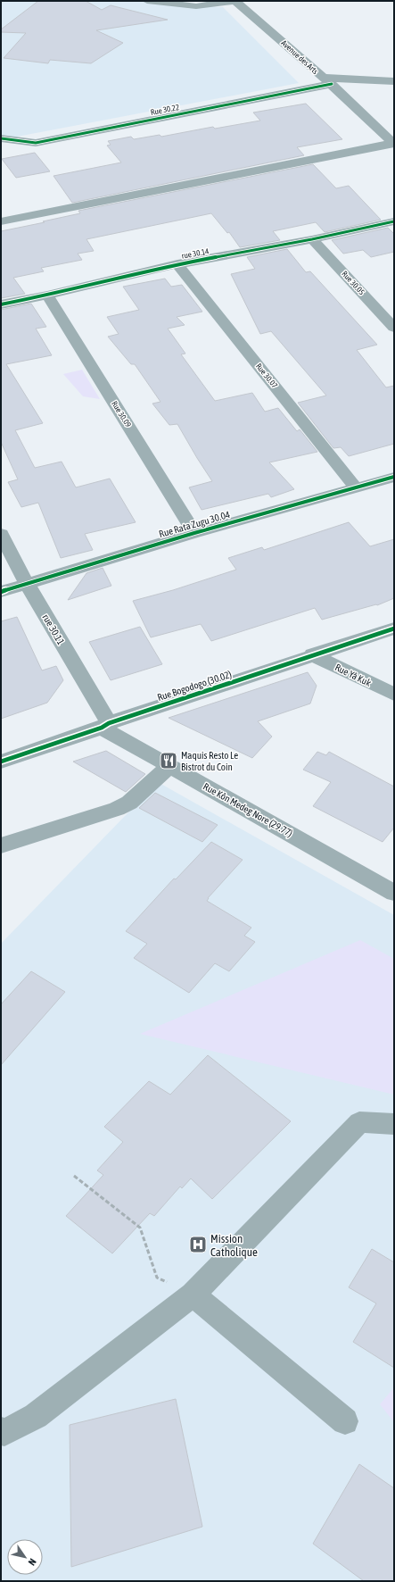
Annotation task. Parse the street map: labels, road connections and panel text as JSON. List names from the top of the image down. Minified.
{"streets":{"street":["Avenue des Arts","Rue 30.22","rue 30.14","Rue 30.05","Rue 30.07","Rue 30.09","Rue Rata Zugu 30.04","rue 30.11","Rue Yâ Kuk","Rue Bogodogo (30.02)","Rue Kôn Medeg Nore (29.77)"]},"crossings":[["Avenue des Arts","Rue 30.22"],["rue 30.14","Rue 30.05"],["rue 30.14","Rue 30.07"],["rue 30.14","Rue 30.09"],["Rue 30.07","Rue Rata Zugu 30.04"],["Rue 30.09","Rue Rata Zugu 30.04"],["Rue Rata Zugu 30.04","rue 30.11"],["rue 30.11","Rue Bogodogo (30.02)"],["rue 30.11","Rue Kôn Medeg Nore (29.77)"],["Rue Yâ Kuk","Rue Bogodogo (30.02)"],["Rue Bogodogo (30.02)","Rue Kôn Medeg Nore (29.77)"]],"places":{"restaurant":["Maquis Resto Le Bistrot du Coin"],"hospital":["Mission Catholique"]},"north":"bottom right"}
